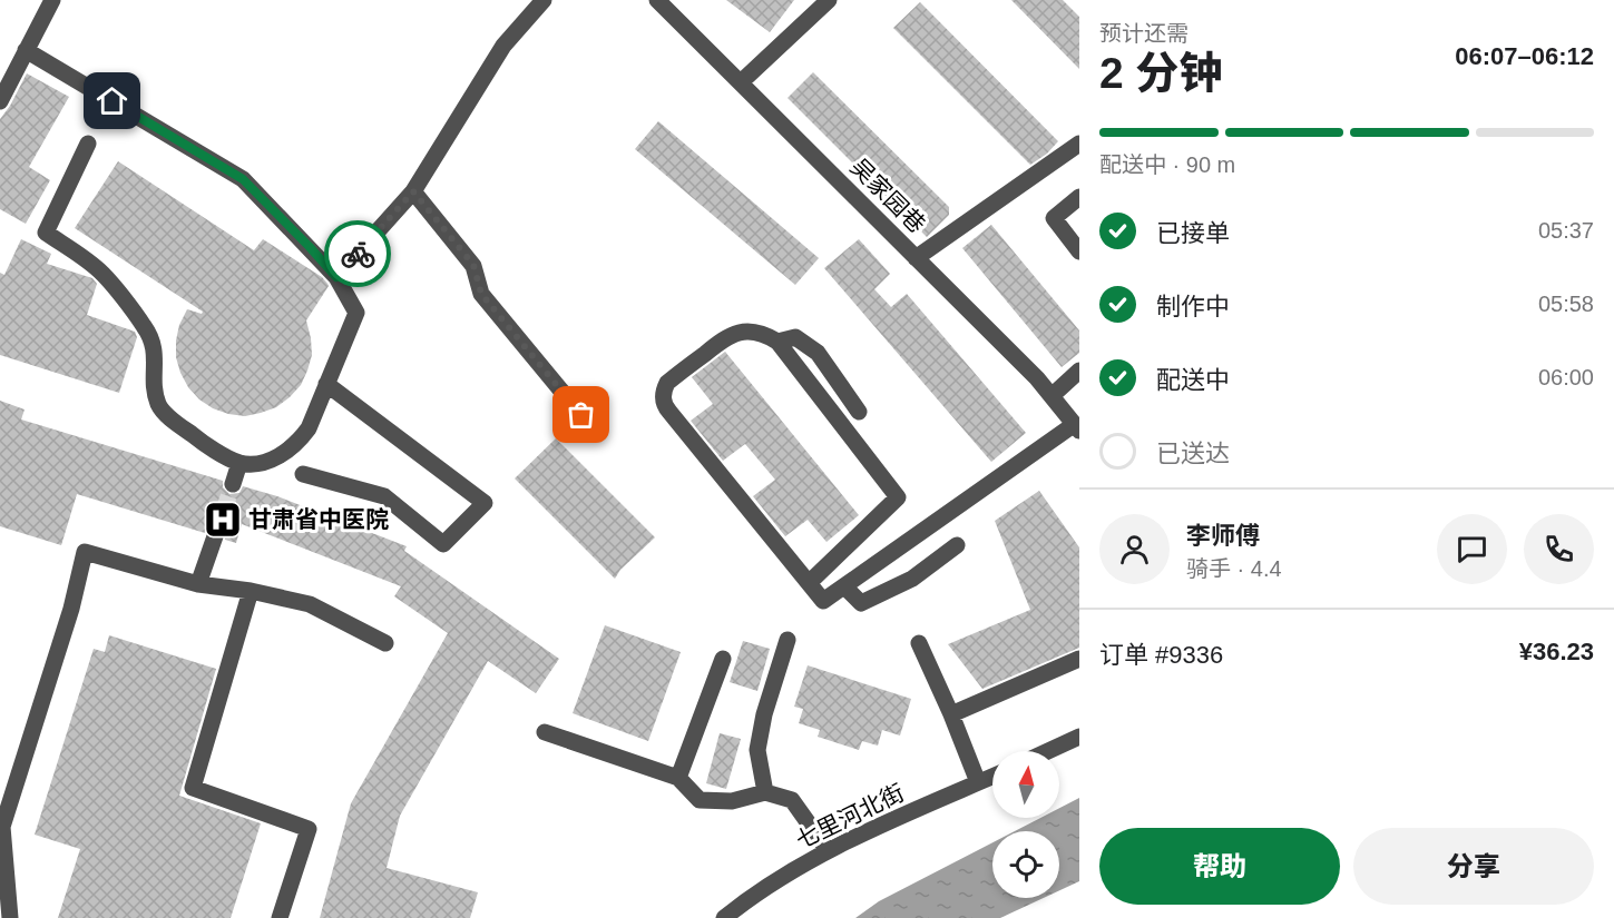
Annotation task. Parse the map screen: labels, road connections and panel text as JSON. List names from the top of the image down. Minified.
{"streets":{"street":["吴家园巷","七里河北街"]},"places":{"hospital":["甘肃省中医院"]},"north":"top","page":{"heading":["2 分钟","预计还需","06:07–06:12"],"panel":["李师傅","骑手 · 4.4","订单 #9336","¥36.23"],"bar":"配送中 · 90 m","list":[["已接单","05:37"],["制作中","05:58"],["配送中","06:00"],"已送达"],"buttons":["帮助","分享"]}}
